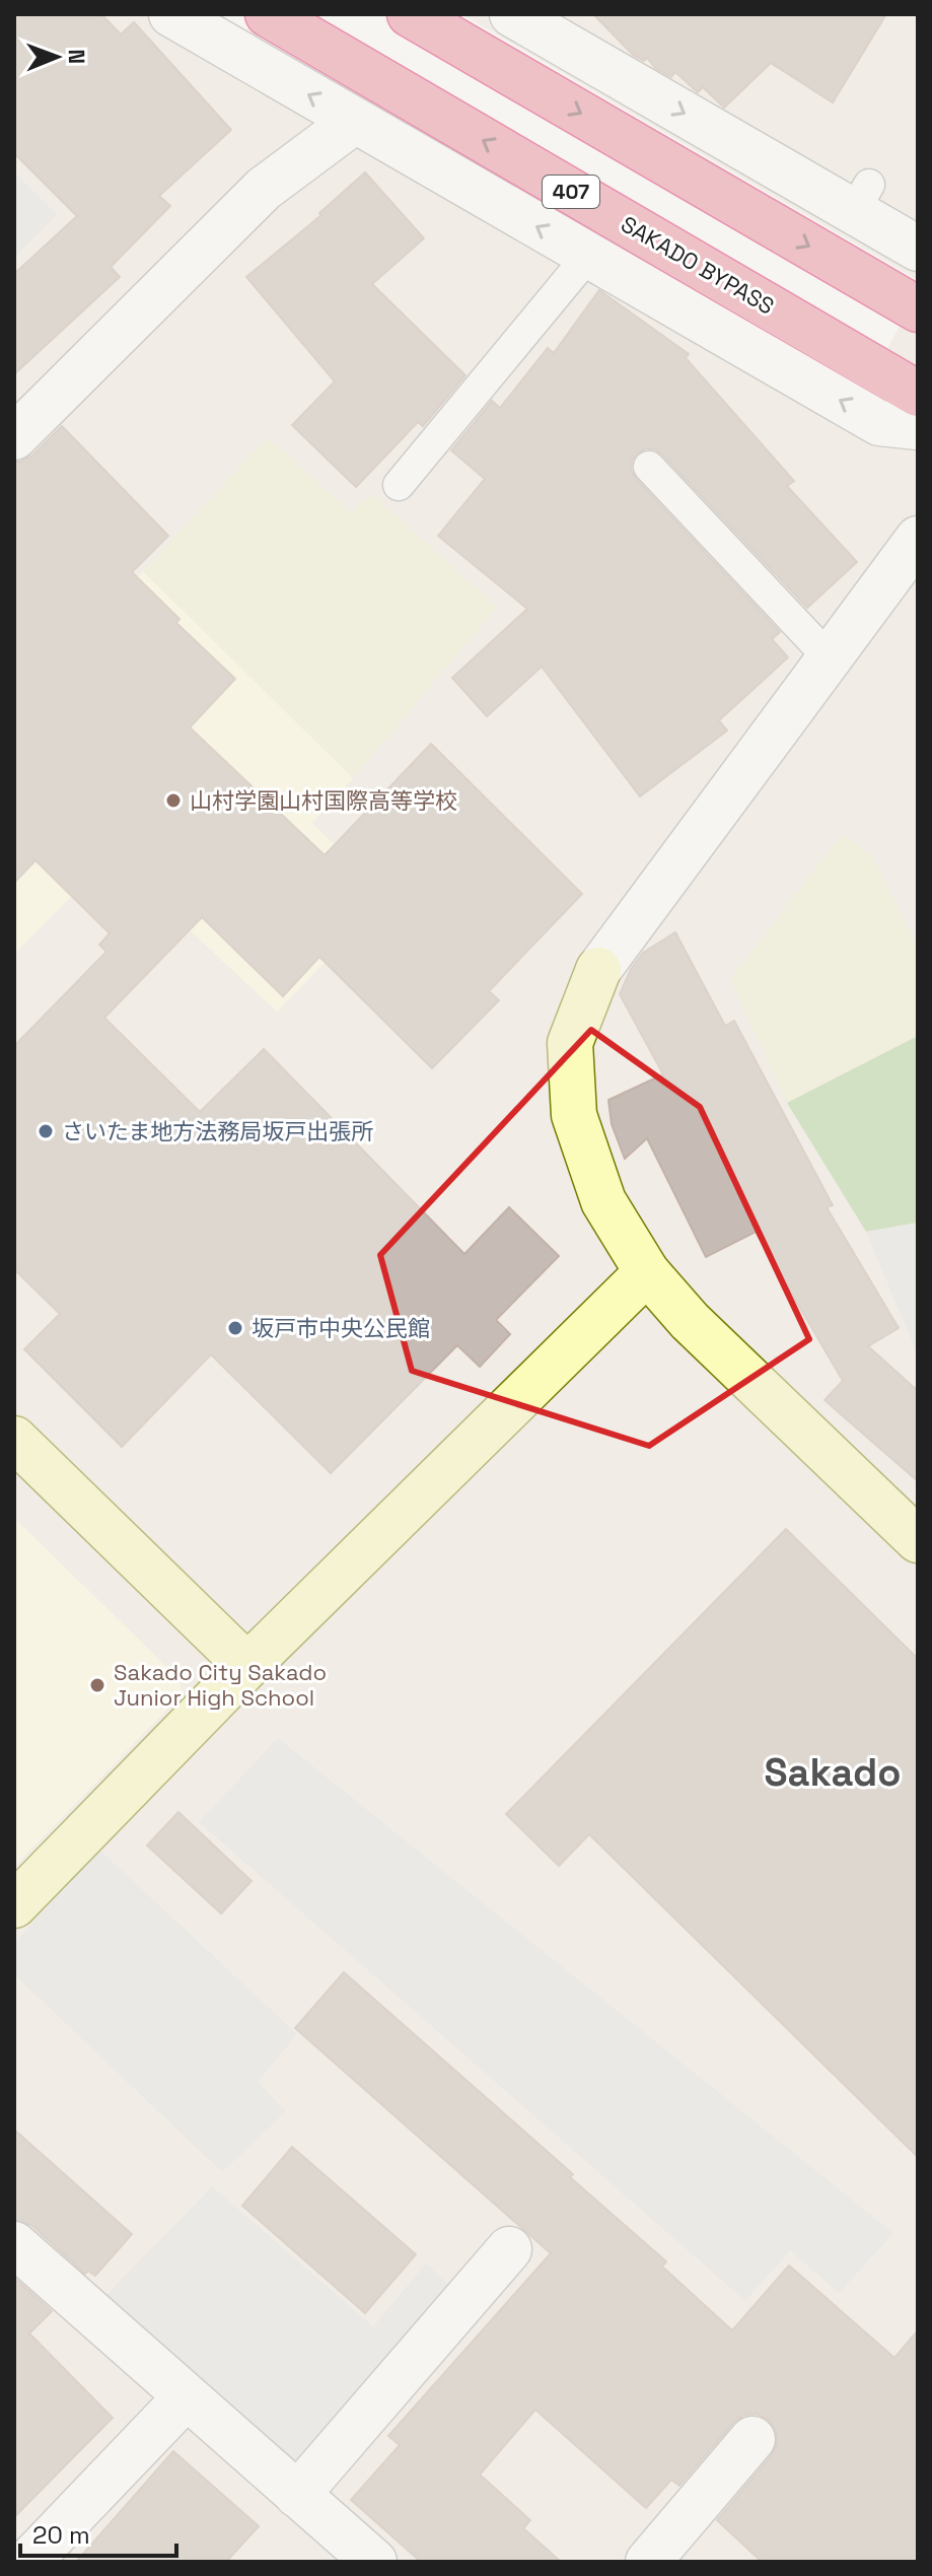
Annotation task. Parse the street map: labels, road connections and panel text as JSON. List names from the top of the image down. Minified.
{"streets":{"highway":["407","SAKADO BYPASS"]},"districts":["Sakado"],"places":["山村学園山村国際高等学校","さいたま地方法務局坂戸出張所","坂戸市中央公民館","Sakado City Sakado Junior High School"],"scale_bar":"20 m","north":"right"}
